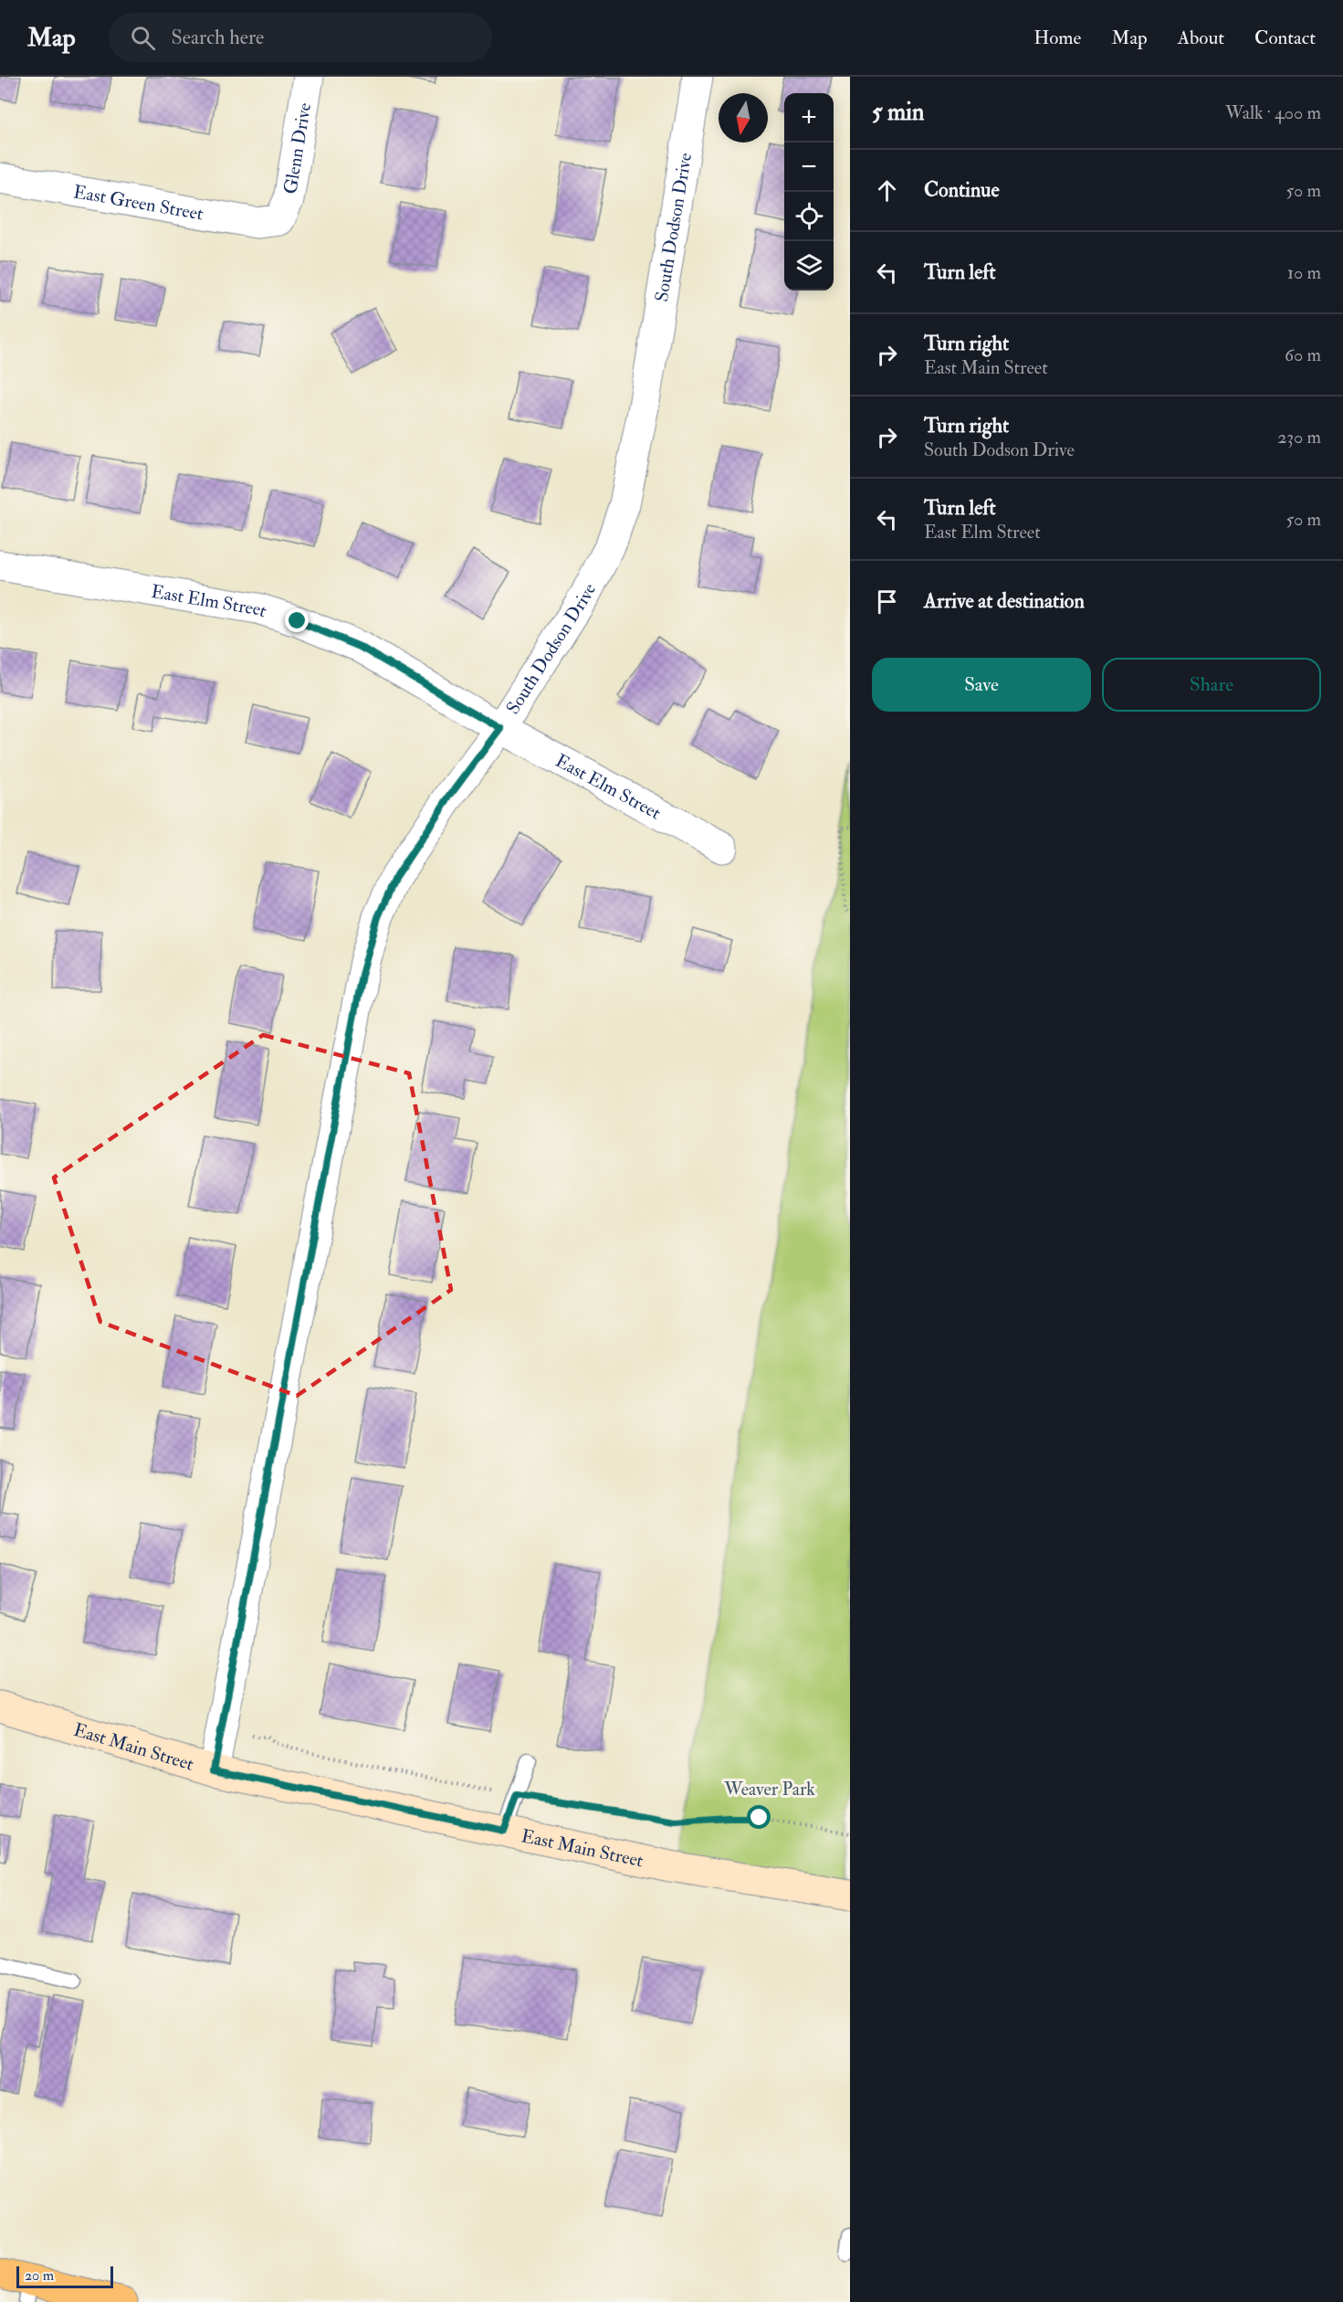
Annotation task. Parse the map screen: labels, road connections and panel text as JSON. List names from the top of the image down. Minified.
{"streets":{"main road":["East Main Street"],"street":["Glenn Drive","East Green Street","South Dodson Drive","East Elm Street"]},"crossings":[["Glenn Drive","East Green Street"],["South Dodson Drive","East Elm Street"],["South Dodson Drive","East Main Street"]],"parks":["Weaver Park"],"scale_bar":"20 m","north":"bottom","page":{"header":"Map","search":"Search here","nav":["Home","Map","About","Contact"],"heading":["5 min","Walk · 400 m"],"map_buttons":["+","−"],"list":[["Continue","50 m"],["Turn left","10 m"],["Turn right","East Main Street","60 m"],["Turn right","South Dodson Drive","230 m"],["Turn left","East Elm Street","50 m"],"Arrive at destination"],"buttons":["Save","Share"],"scale":"20 m"}}
